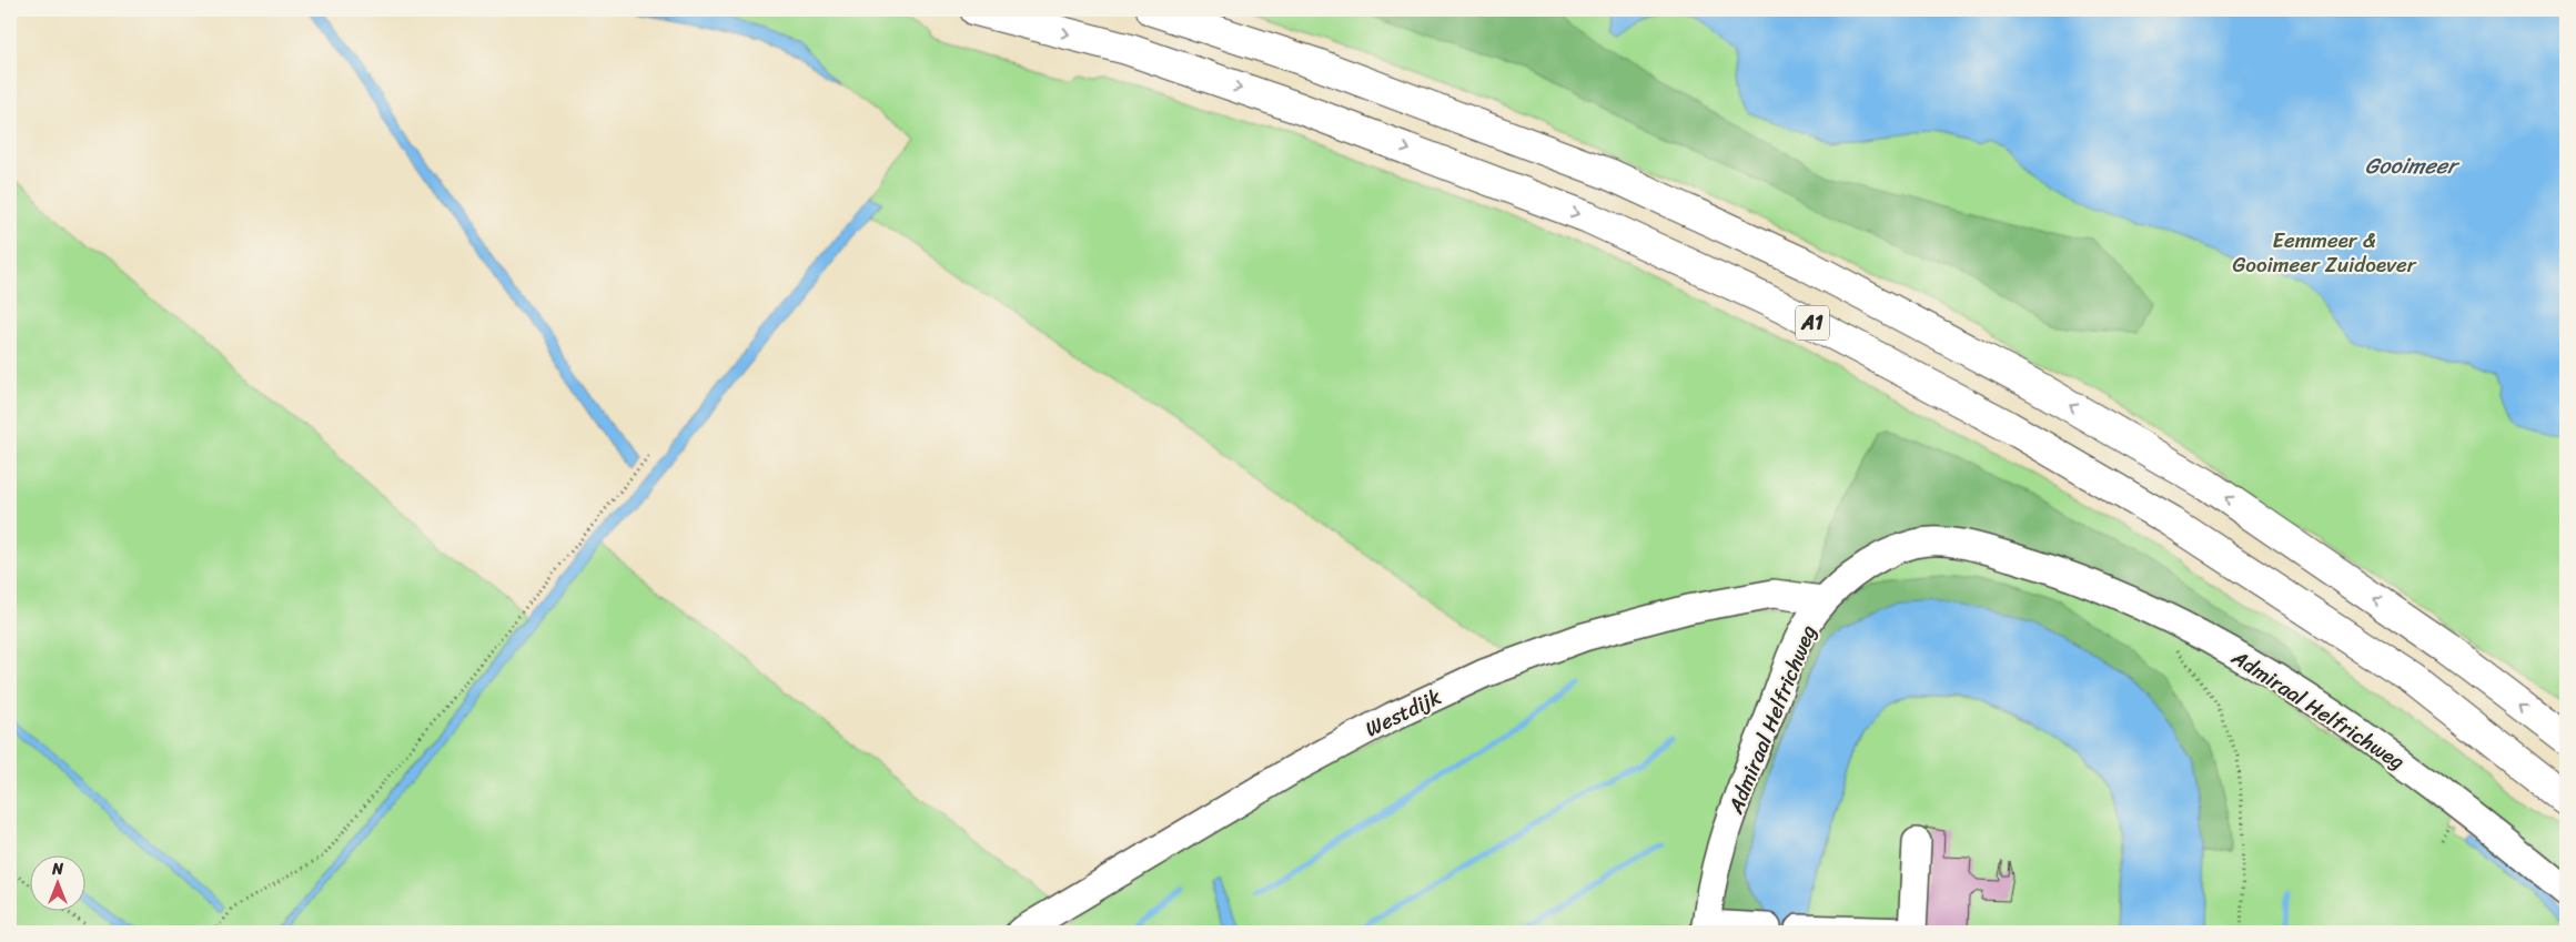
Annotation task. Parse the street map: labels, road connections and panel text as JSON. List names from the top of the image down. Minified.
{"streets":{"highway":["A1"],"street":["Admiraal Helfrichweg","Westdijk"]},"crossings":[["Admiraal Helfrichweg","Westdijk"]],"water":["Gooimeer"],"parks":["Eemmeer & Gooimeer Zuidoever"],"north":"top"}
